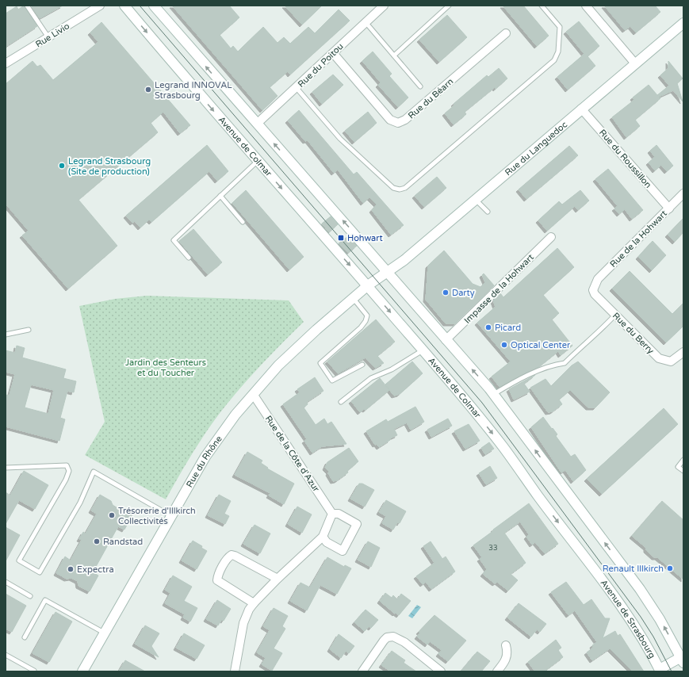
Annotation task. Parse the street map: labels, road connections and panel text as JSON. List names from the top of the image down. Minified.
{"streets":{"main road":["Avenue de Colmar","Rue du Languedoc","Rue du Rhône","Avenue de Strasbourg"],"street":["Rue Livio","Rue du Poitou","Rue du Béarn","Rue du Roussillon","Rue de la Hohwart","Impasse de la Hohwart","Rue du Berry","Rue de la Côte d'Azur"]},"crossings":[["Rue du Poitou","Rue du Béarn"],["Avenue de Colmar","Rue du Rhône"],["Avenue de Colmar","Avenue de Strasbourg"],["Rue du Languedoc","Rue du Roussillon"],["Rue du Roussillon","Rue de la Hohwart"],["Rue de la Hohwart","Rue du Berry"],["Rue de la Côte d'Azur","Rue du Rhône"]],"parks":["Jardin des Senteurs et du Toucher"],"places":{"other":["Legrand INNOVAL Strasbourg","Legrand Strasbourg (Site de production)","Darty","Picard","Optical Center","Trésorerie d'Illkirch Collectivités","Randstad","Renault Illkirch","Expectra"],"transit":["Hohwart"]},"house_numbers":["33"]}
